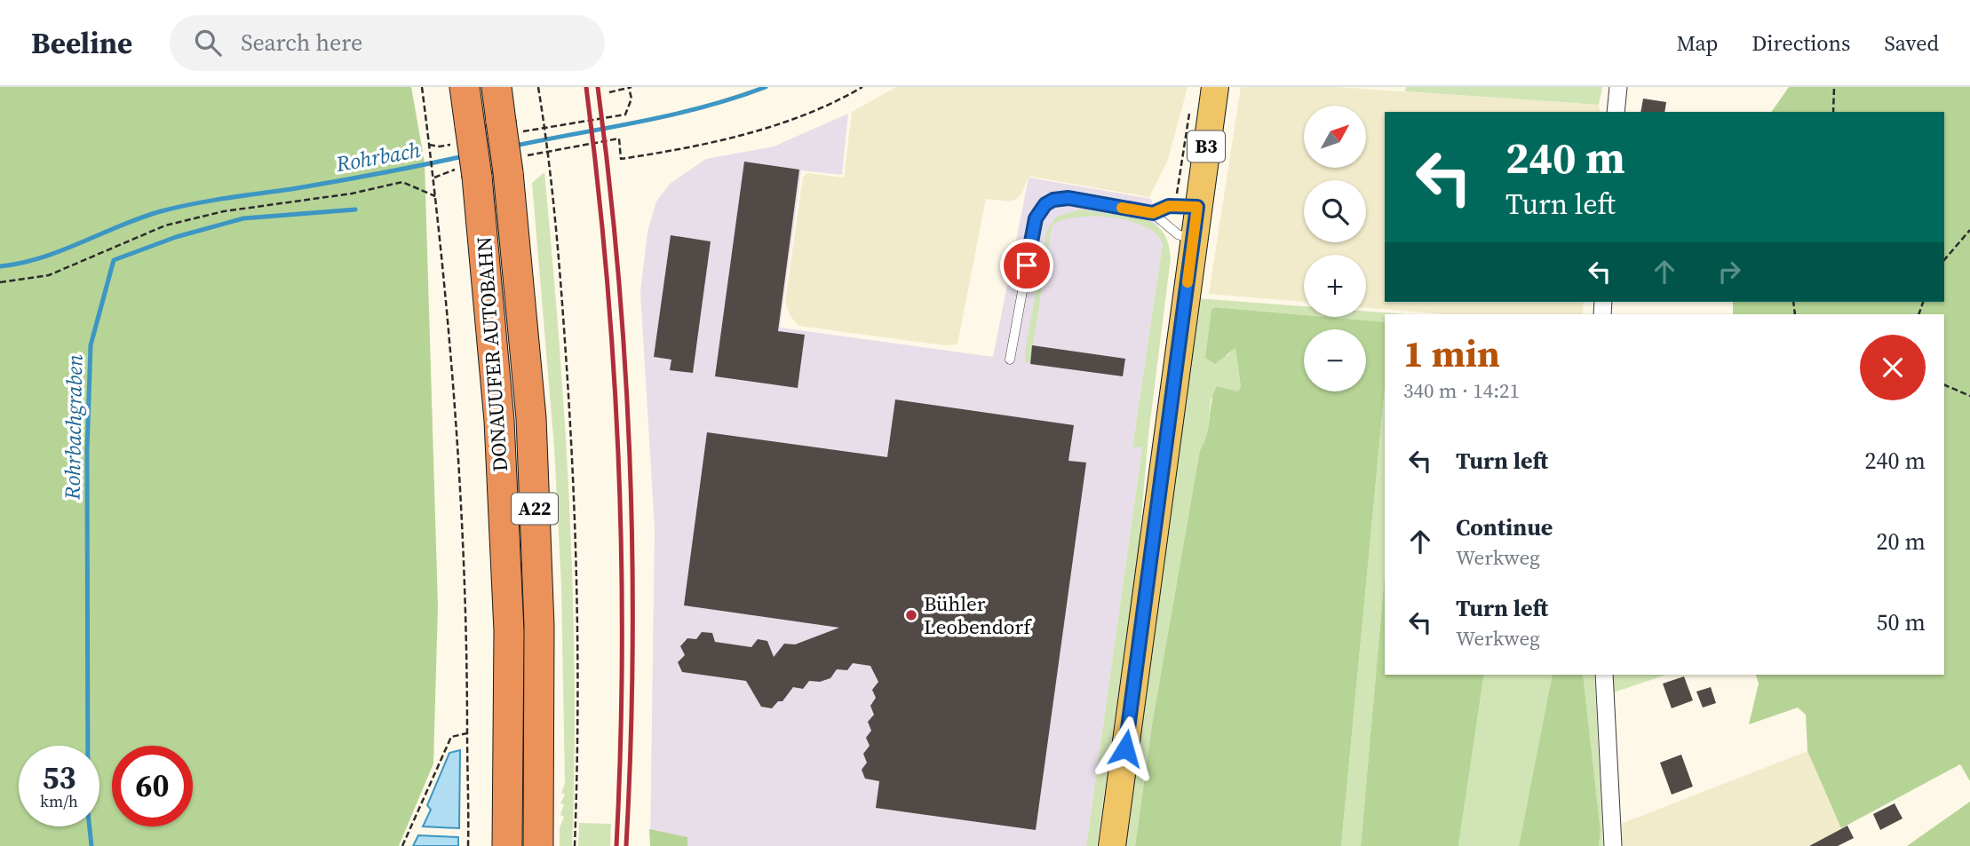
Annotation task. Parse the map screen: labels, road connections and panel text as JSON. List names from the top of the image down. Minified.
{"streets":{"highway":["DONAUUFER AUTOBAHN","A22"],"main road":["B3"]},"water":["Rohrbach","Rohrbachgraben"],"places":["Bühler Leobendorf"],"north":"top right","page":{"header":"Beeline","search":"Search here","nav":["Map","Directions","Saved"],"map_buttons":["+","−"],"turn":["240 m","Turn left"],"heading":["1 min","340 m · 14:21"],"list":[{"name":"Turn left","value":"240 m"},{"name":"Continue","note":"Werkweg","value":"20 m"},{"name":"Turn left","note":"Werkweg","value":"50 m"}],"speed":"53 km/h","limit":"60"}}
